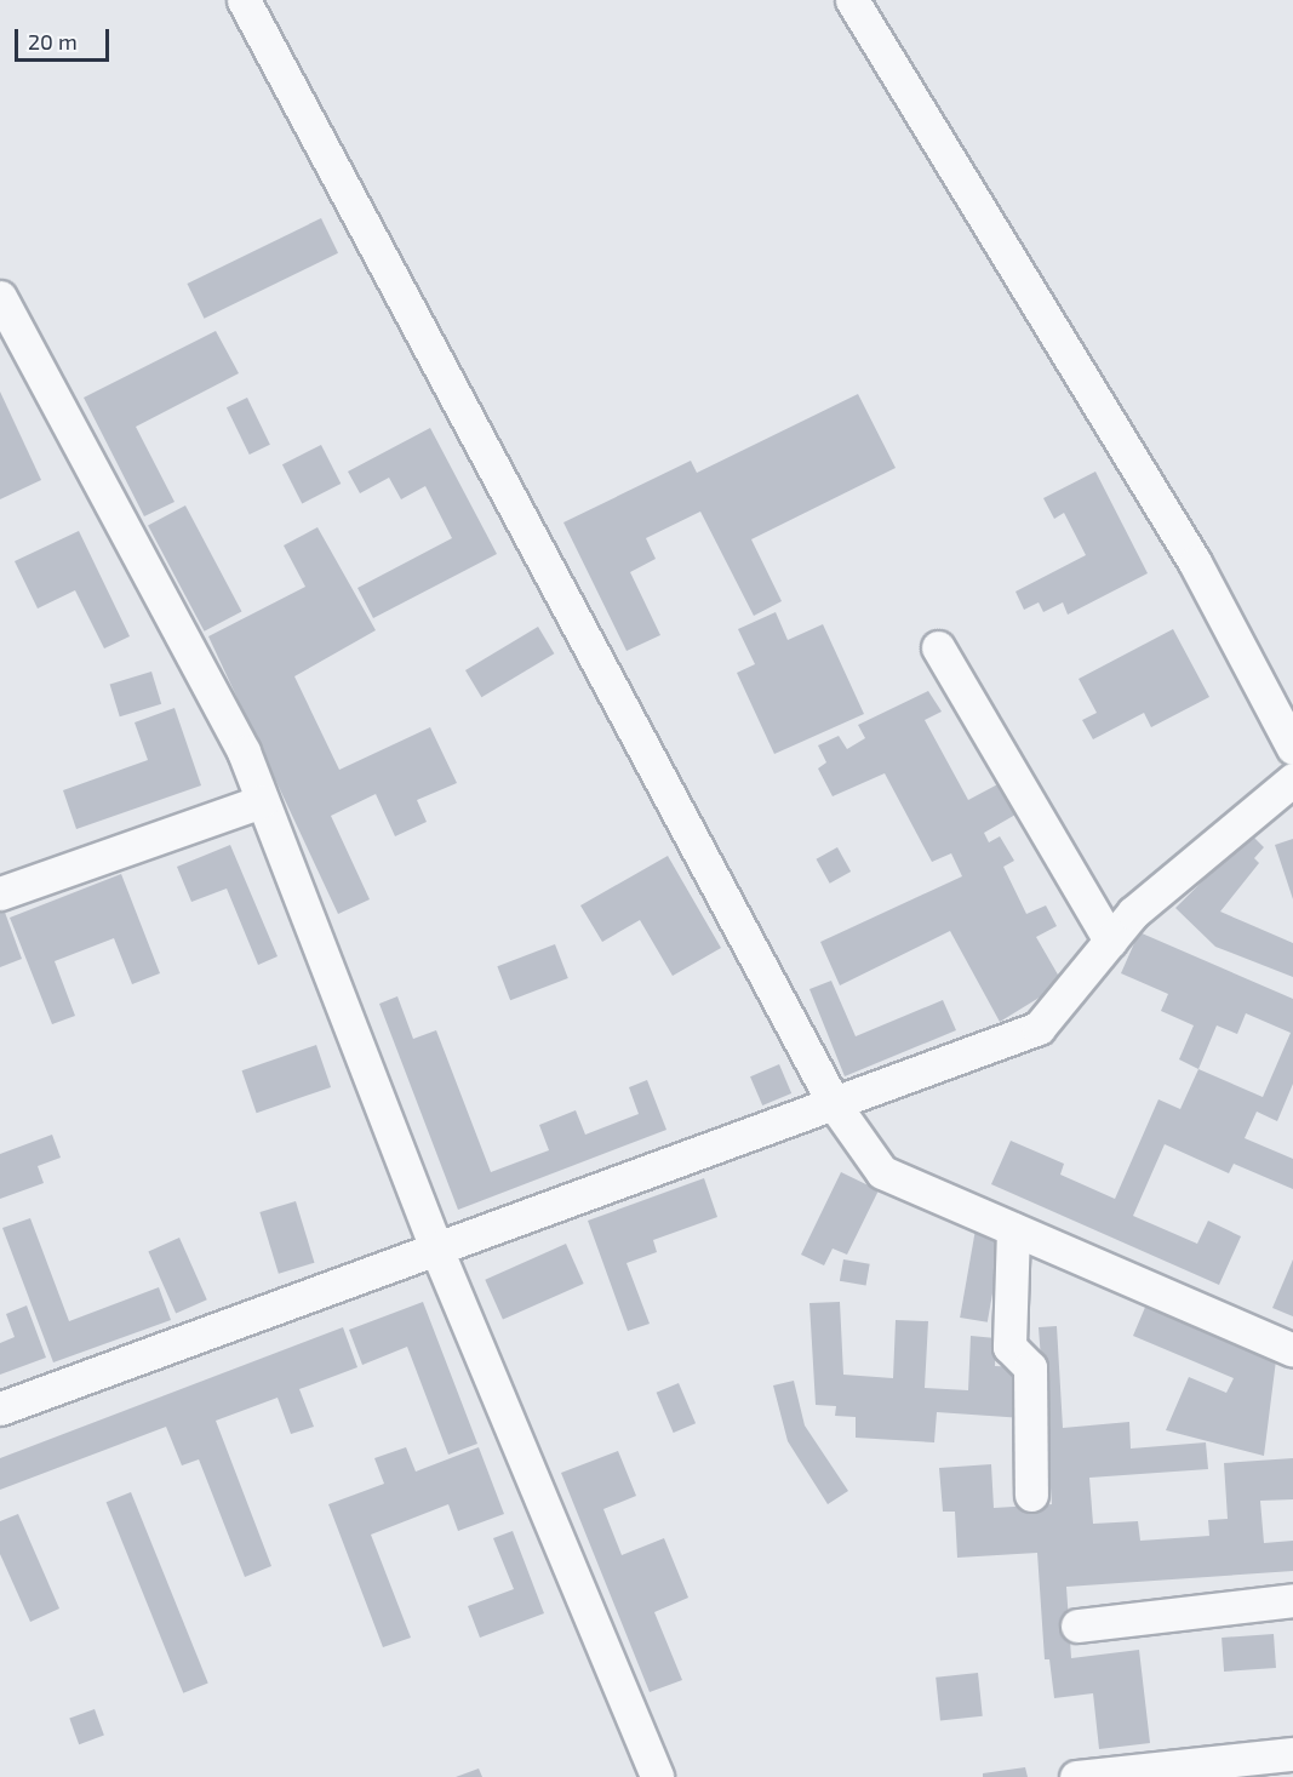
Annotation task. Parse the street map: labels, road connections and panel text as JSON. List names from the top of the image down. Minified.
{"scale_bar":"20 m"}
